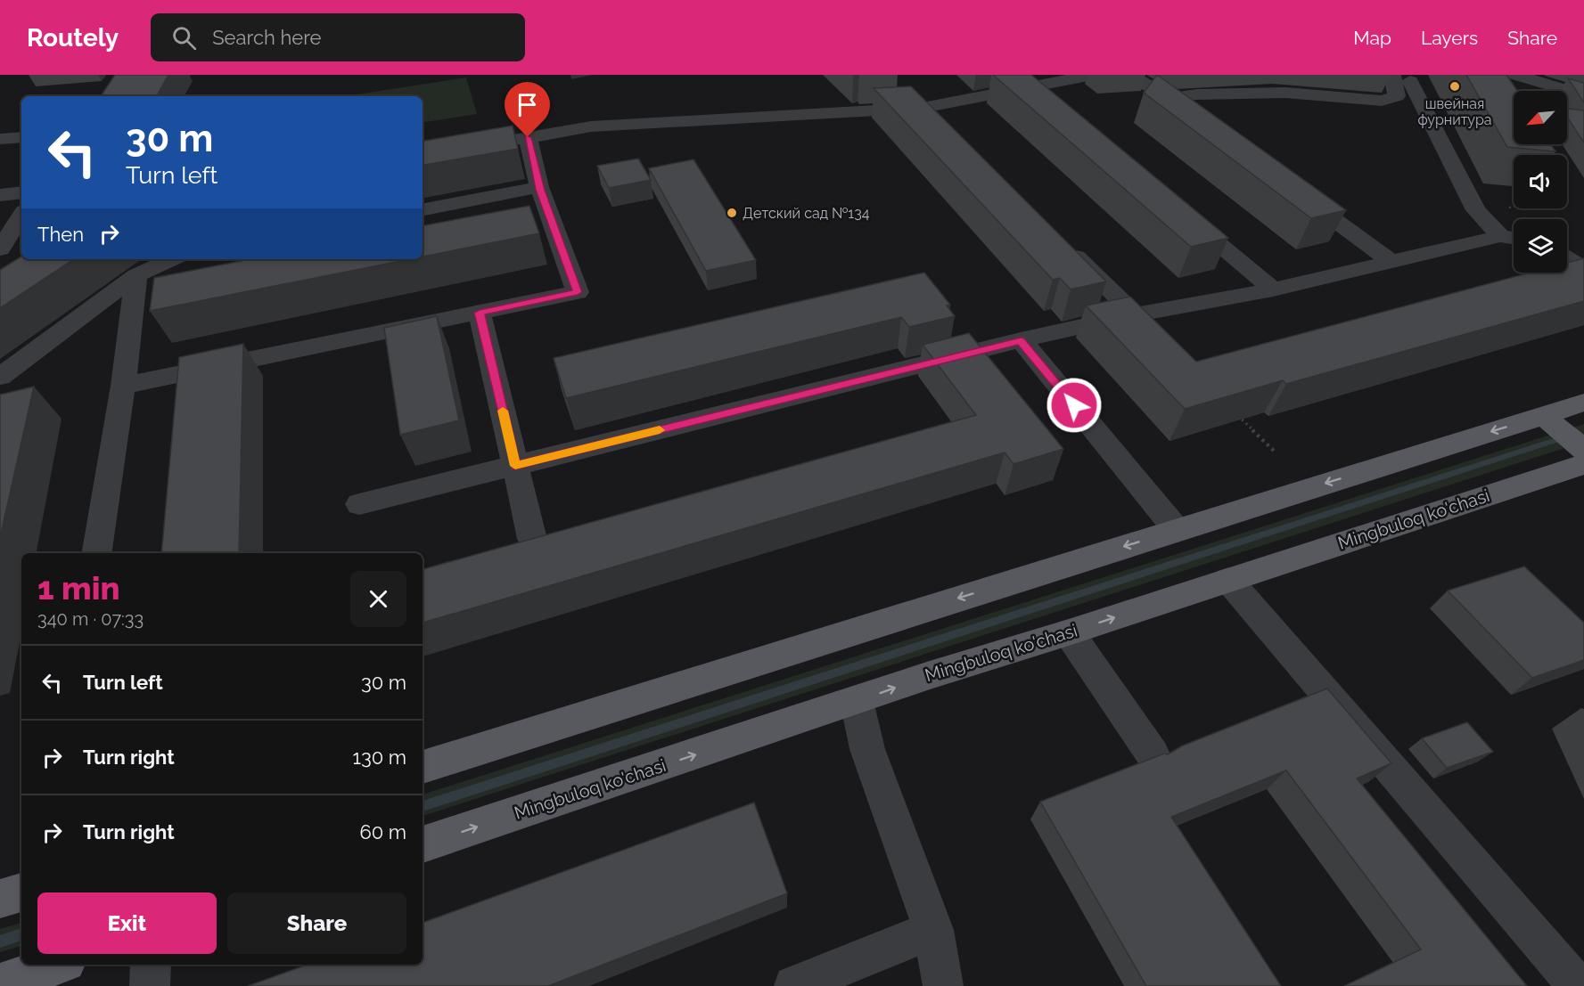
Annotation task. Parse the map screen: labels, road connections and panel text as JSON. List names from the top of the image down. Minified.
{"streets":{"main road":["Mingbuloq ko'chasi"]},"places":["швейная фурнитура","Детский сад №134"],"north":"bottom left","page":{"header":"Routely","search":"Search here","nav":["Map","Layers","Share"],"turn":["30 m","Turn left"],"then":"Then","heading":["1 min","340 m · 07:33"],"list":[{"name":"Turn left","value":"30 m"},{"name":"Turn right","value":"130 m"},{"name":"Turn right","value":"60 m"}],"buttons":["Exit","Share"]}}
